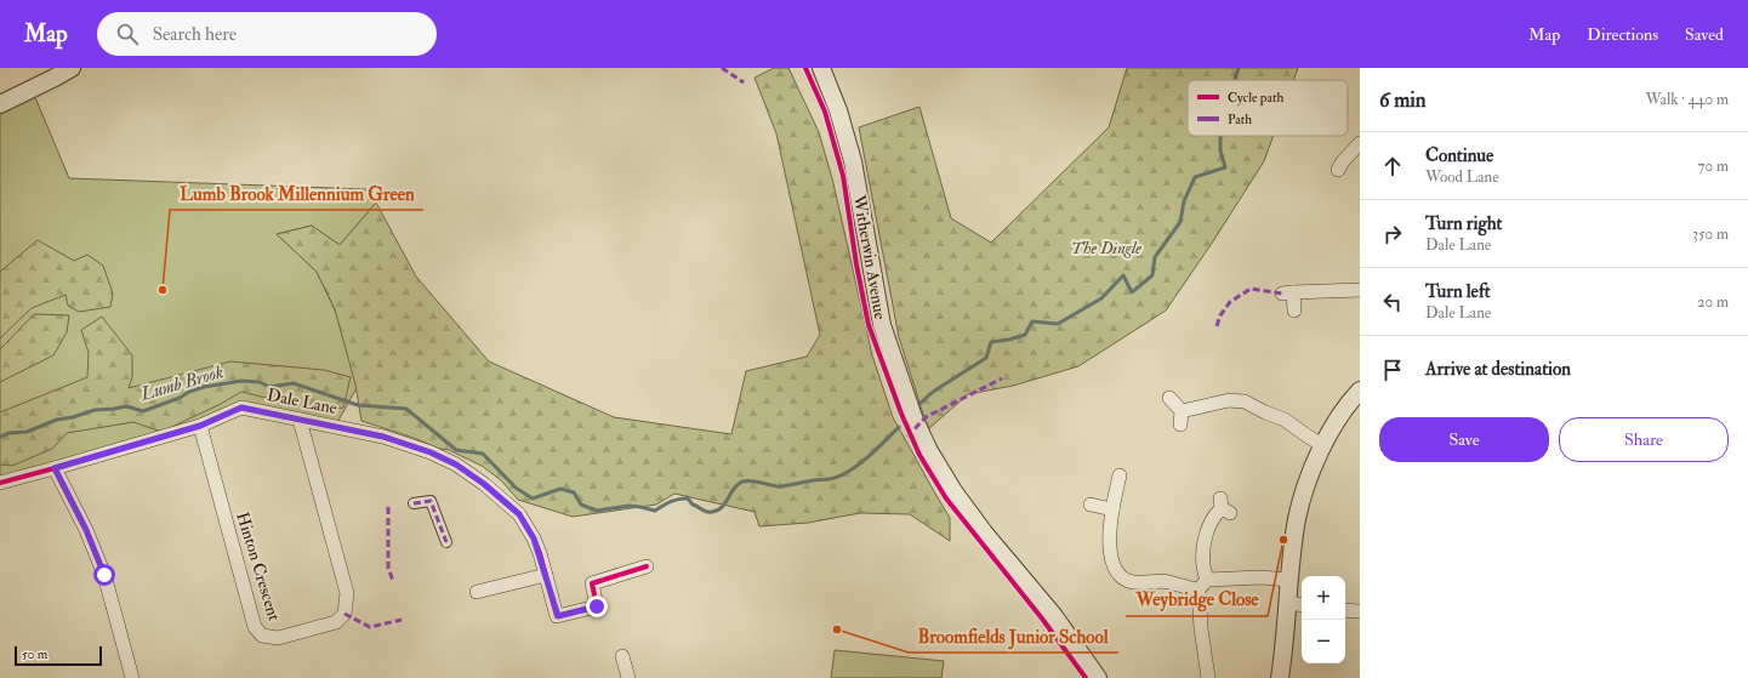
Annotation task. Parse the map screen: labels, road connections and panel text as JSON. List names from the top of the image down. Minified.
{"streets":{"street":["Witherwin Avenue","Dale Lane","Hinton Crescent"]},"crossings":[["Dale Lane","Hinton Crescent"]],"water":["Lumb Brook"],"parks":["The Dingle"],"places":["Lumb Brook Millennium Green","Weybridge Close","Broomfields Junior School"],"legend":["Cycle path","Path"],"scale_bar":"50 m","page":{"header":"Map","search":"Search here","nav":["Map","Directions","Saved"],"heading":["6 min","Walk · 440 m"],"list":[["Continue","Wood Lane","70 m"],["Turn right","Dale Lane","350 m"],["Turn left","Dale Lane","20 m"],"Arrive at destination"],"buttons":["Save","Share"],"map_buttons":["+","−"],"scale":"50 m"}}
